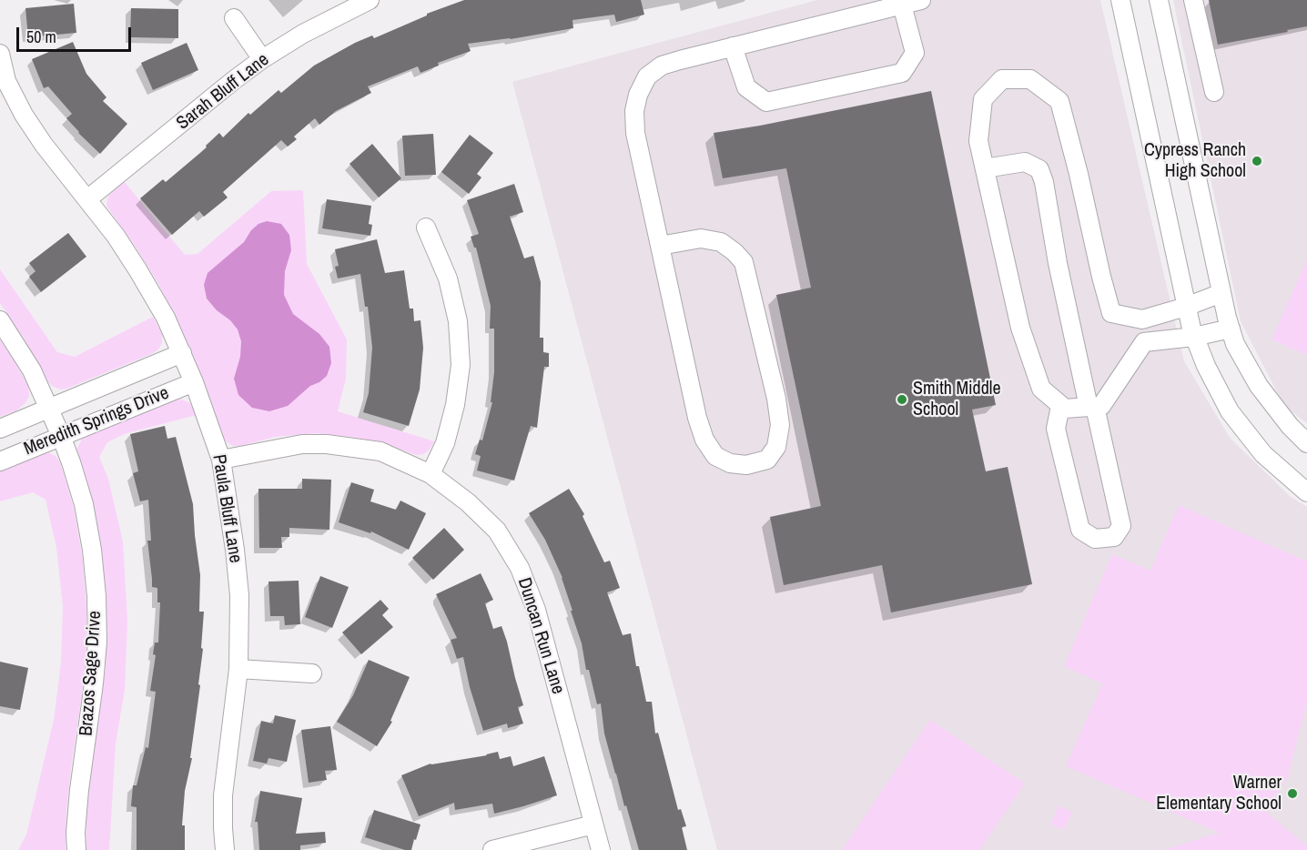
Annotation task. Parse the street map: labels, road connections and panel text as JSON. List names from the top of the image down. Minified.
{"streets":{"street":["Sarah Bluff Lane","Meredith Springs Drive","Paula Bluff Lane","Duncan Run Lane","Brazos Sage Drive"]},"crossings":[["Sarah Bluff Lane","Paula Bluff Lane"],["Meredith Springs Drive","Paula Bluff Lane"],["Meredith Springs Drive","Brazos Sage Drive"],["Paula Bluff Lane","Duncan Run Lane"]],"places":["Cypress Ranch High School","Smith Middle School","Warner Elementary School"],"scale_bar":"50 m"}
